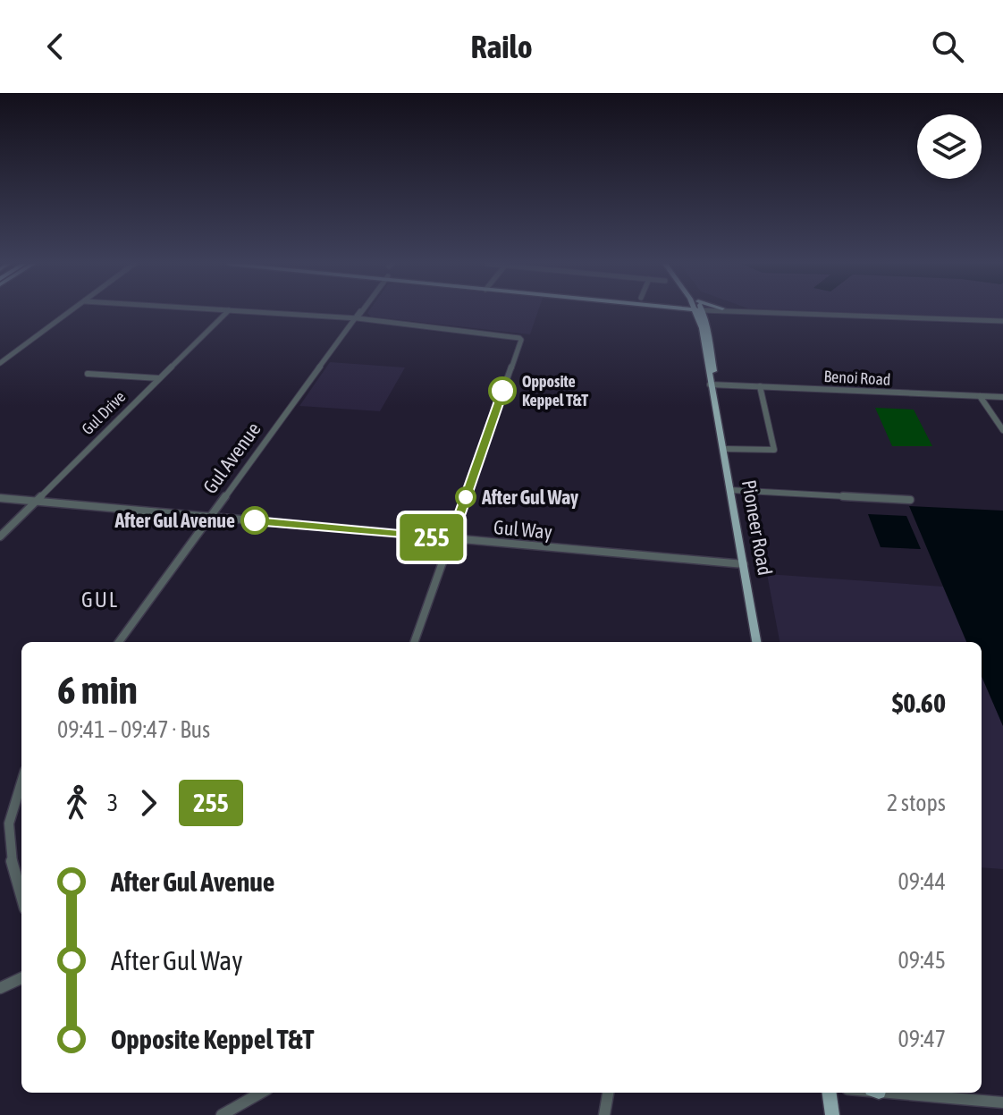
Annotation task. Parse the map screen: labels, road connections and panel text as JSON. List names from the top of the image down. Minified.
{"streets":{"main road":["Pioneer Road"],"street":["Benoi Road","Gul Drive","Gul Avenue","Gul Way"]},"crossings":[["Benoi Road","Pioneer Road"],["Gul Drive","Gul Way"],["Gul Avenue","Gul Way"],["Pioneer Road","Gul Way"]],"districts":["GUL"],"places":["Opposite Keppel T&T","After Gul Way","After Gul Avenue"],"lines":["bus line 255"],"page":{"header":"Railo","on_map":"255","heading":["6 min","09:41 – 09:47 · Bus","$0.60"],"legs":["3","255","2 stops"],"list":[{"name":"After Gul Avenue","value":"09:44"},{"name":"After Gul Way","value":"09:45"},{"name":"Opposite Keppel T&T","value":"09:47"}]}}
